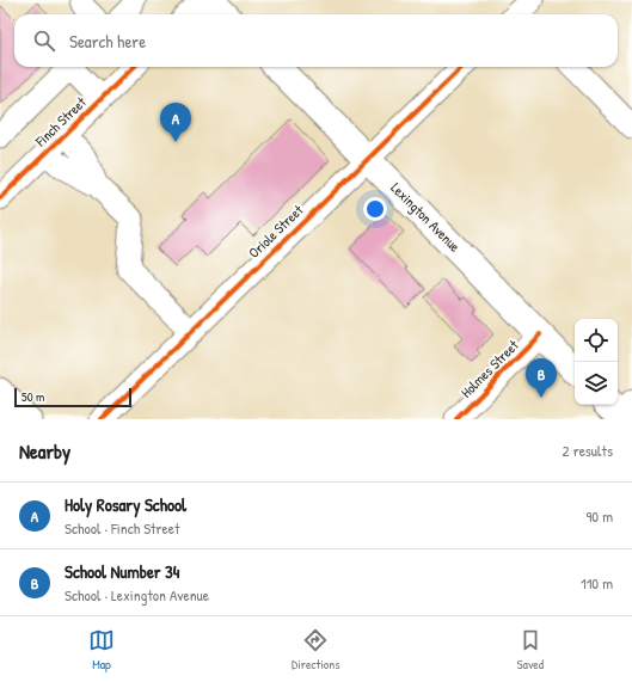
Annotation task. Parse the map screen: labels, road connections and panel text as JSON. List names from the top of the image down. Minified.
{"streets":{"main road":["Lexington Avenue"],"street":["Finch Street","Oriole Street","Holmes Street"]},"crossings":[["Lexington Avenue","Oriole Street"],["Lexington Avenue","Holmes Street"]],"scale_bar":"50 m","page":{"search":"Search here","pins":["A","B"],"scale":"50 m","heading":["Nearby","2 results"],"list":[{"mark":"A","name":"Holy Rosary School","note":"School · Finch Street","value":"90 m"},{"mark":"B","name":"School Number 34","note":"School · Lexington Avenue","value":"110 m"}],"nav":["Map","Directions","Saved"]}}
